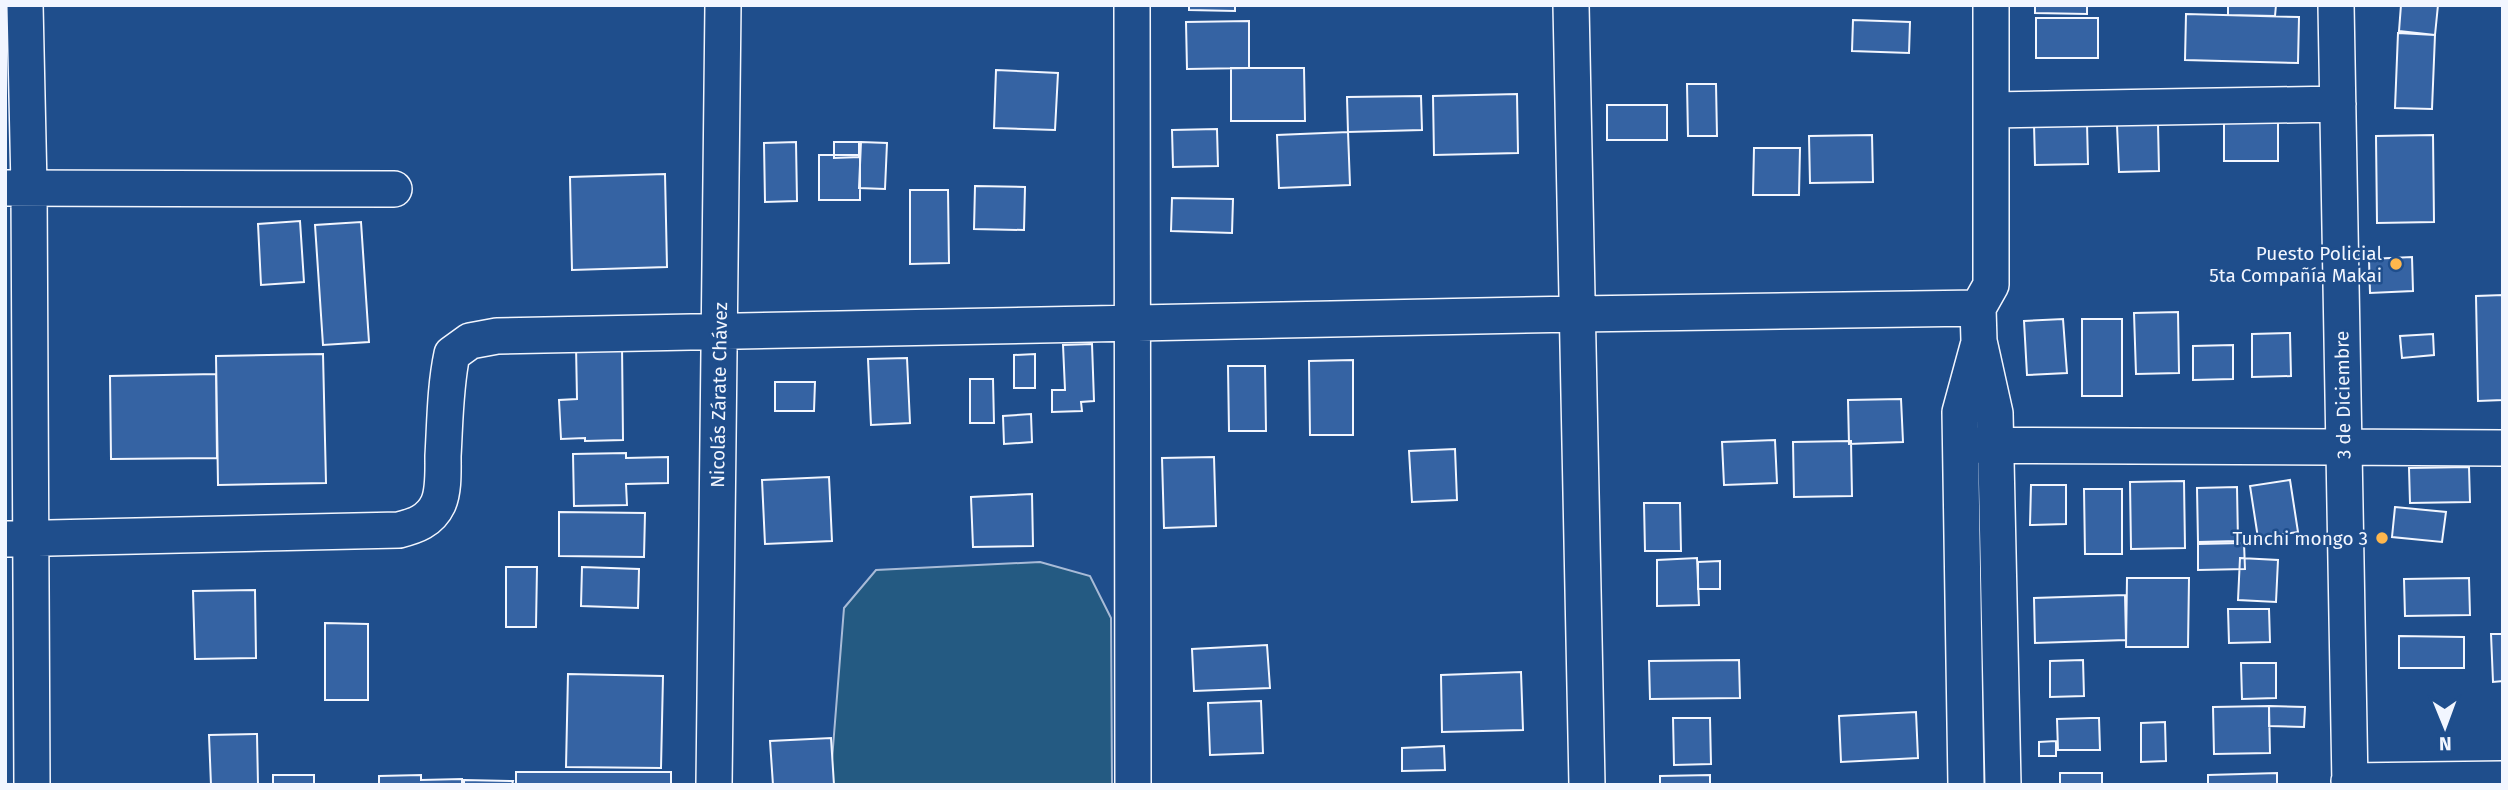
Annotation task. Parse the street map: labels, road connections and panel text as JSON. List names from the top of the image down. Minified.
{"streets":{"street":["Nicolás Zárate Chávez","3 de Diciembre"]},"places":["Puesto Policial 5ta Compañía Makai","Tunchi mongo 3"],"north":"bottom"}
